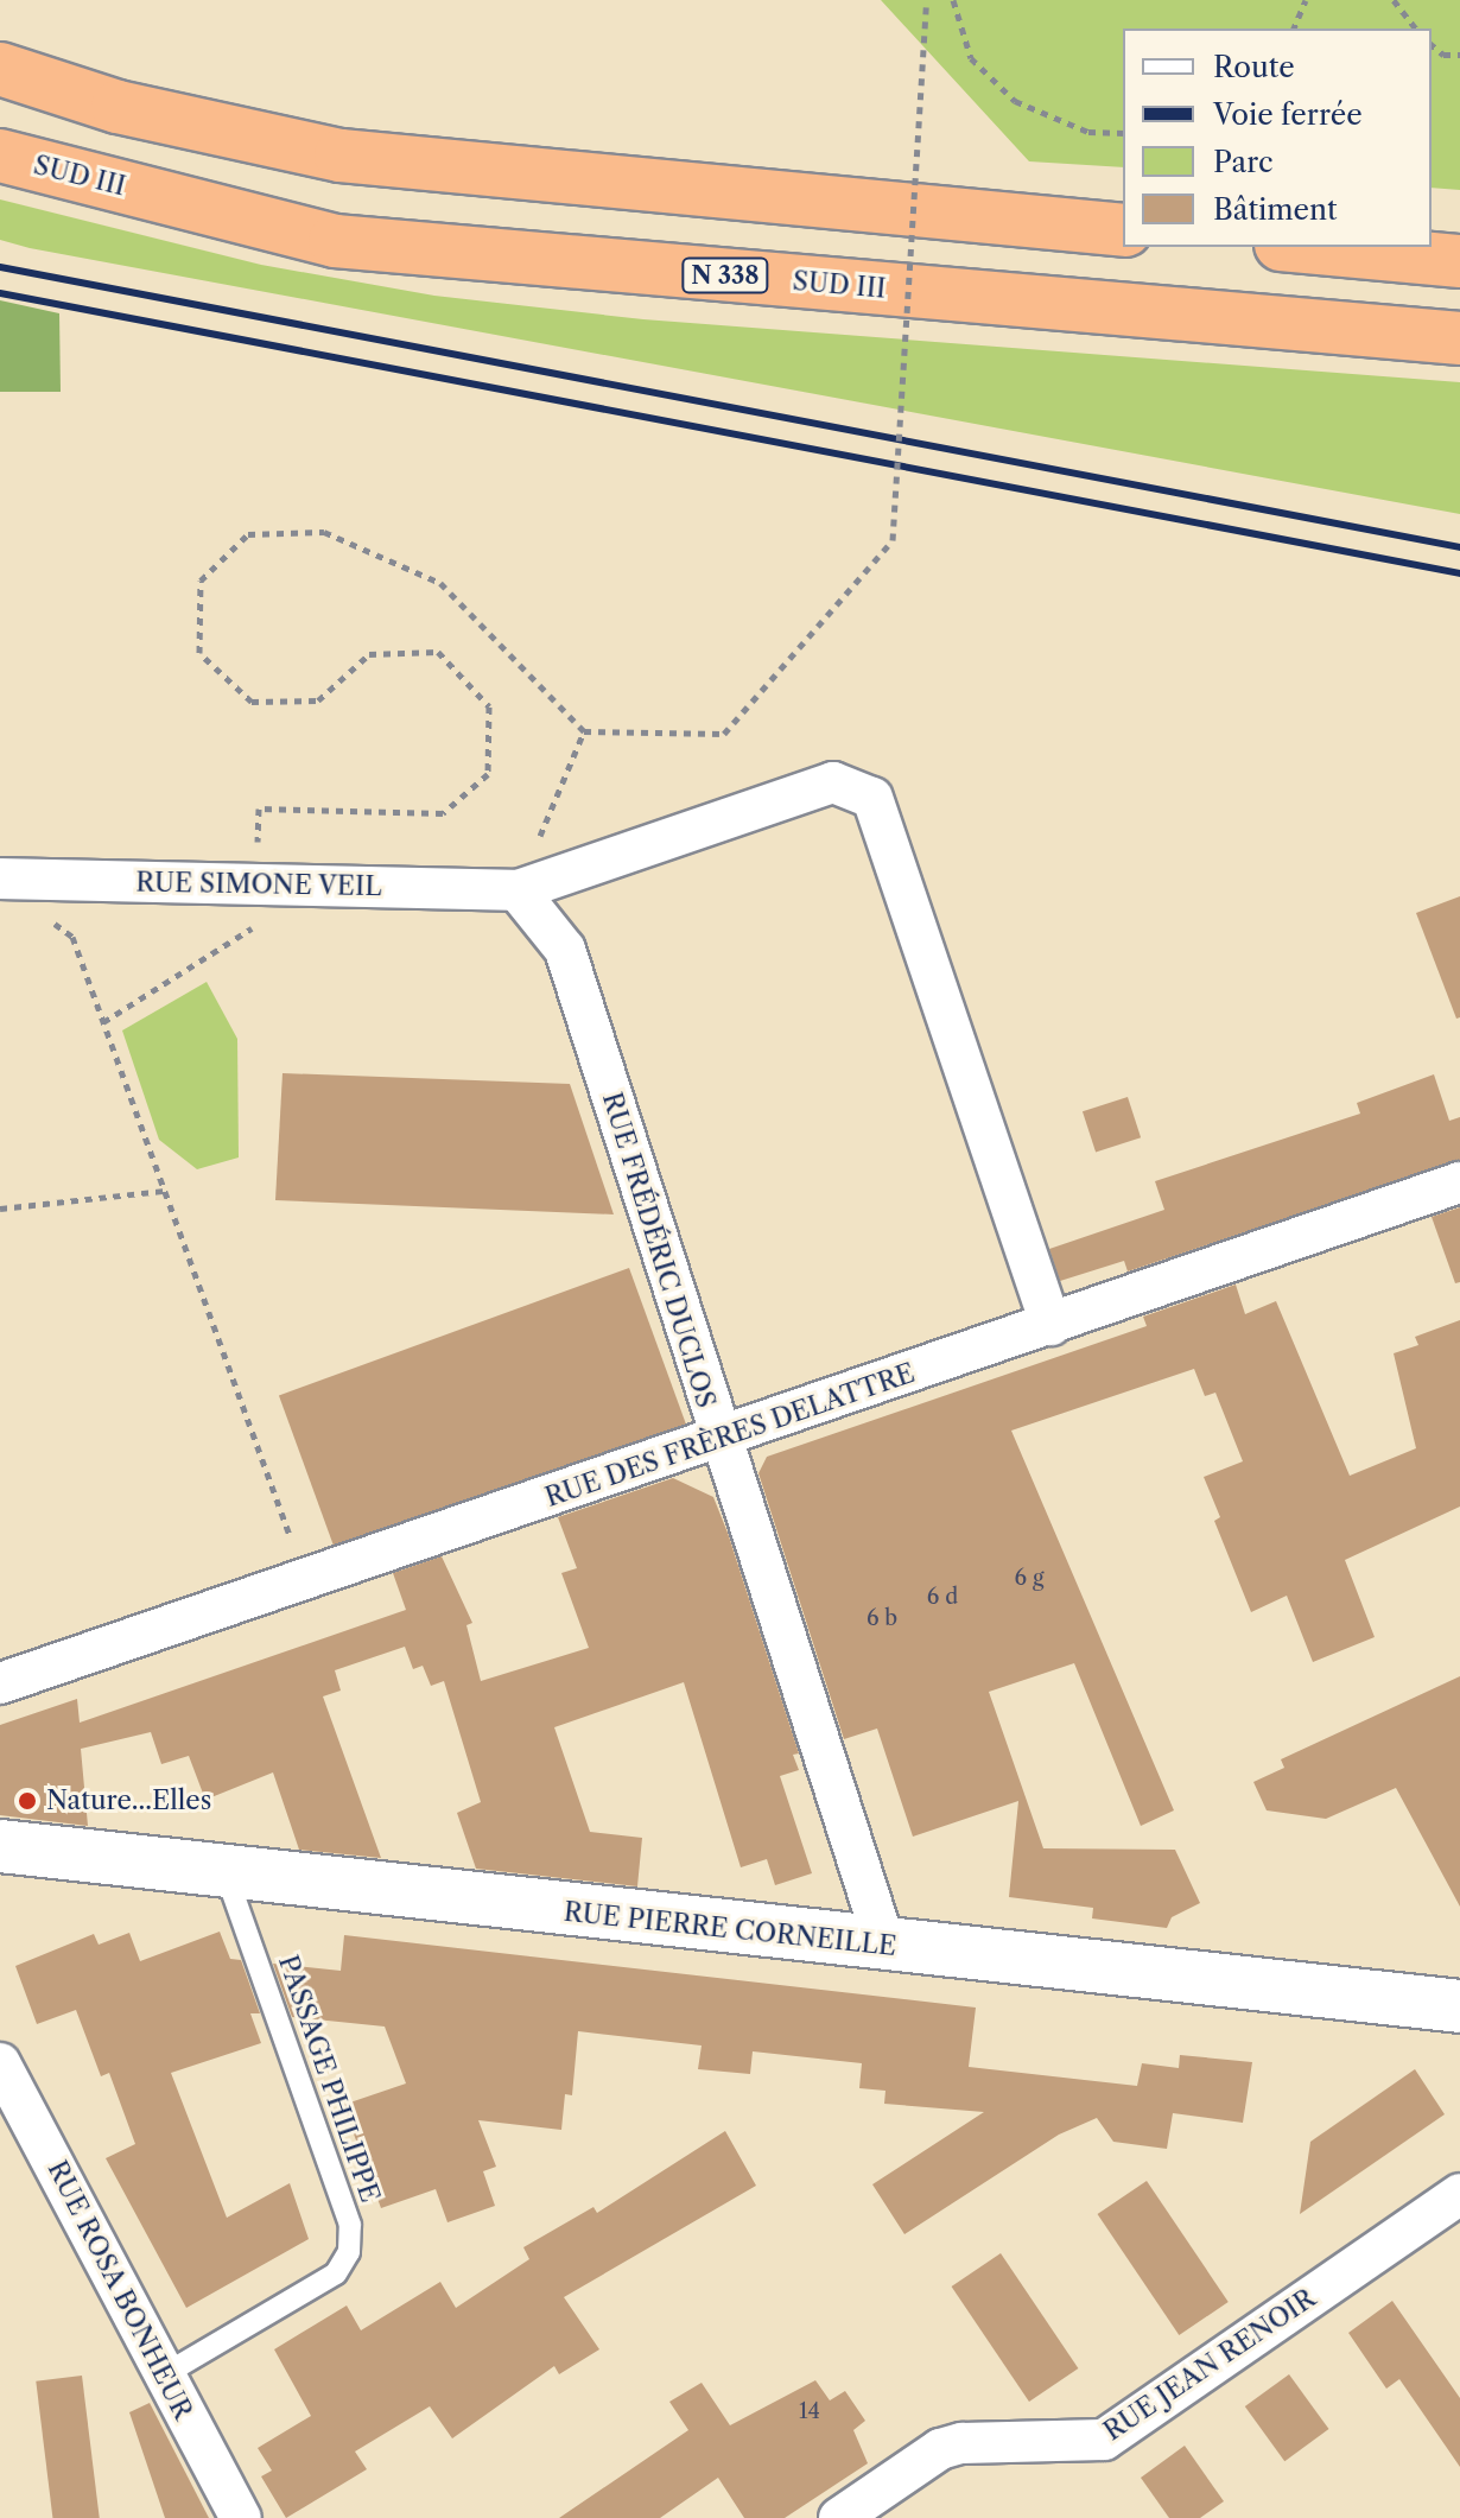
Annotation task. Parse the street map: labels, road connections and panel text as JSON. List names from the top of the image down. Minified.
{"streets":{"highway":["SUD III","N 338"],"street":["RUE SIMONE VEIL","RUE FRÉDÉRIC DUCLOS","RUE DES FRÈRES DELATTRE","RUE PIERRE CORNEILLE","RUE ROSA BONHEUR","RUE JEAN RENOIR"],"lane":["PASSAGE PHILIPPE"]},"crossings":[["RUE SIMONE VEIL","RUE FRÉDÉRIC DUCLOS"],["RUE FRÉDÉRIC DUCLOS","RUE DES FRÈRES DELATTRE"],["RUE FRÉDÉRIC DUCLOS","RUE PIERRE CORNEILLE"],["RUE PIERRE CORNEILLE","PASSAGE PHILIPPE"],["PASSAGE PHILIPPE","RUE ROSA BONHEUR"]],"places":["Nature...Elles"],"house_numbers":["6 g","6 d","6 b","14"],"legend":["Route","Voie ferrée","Parc","Bâtiment"]}
